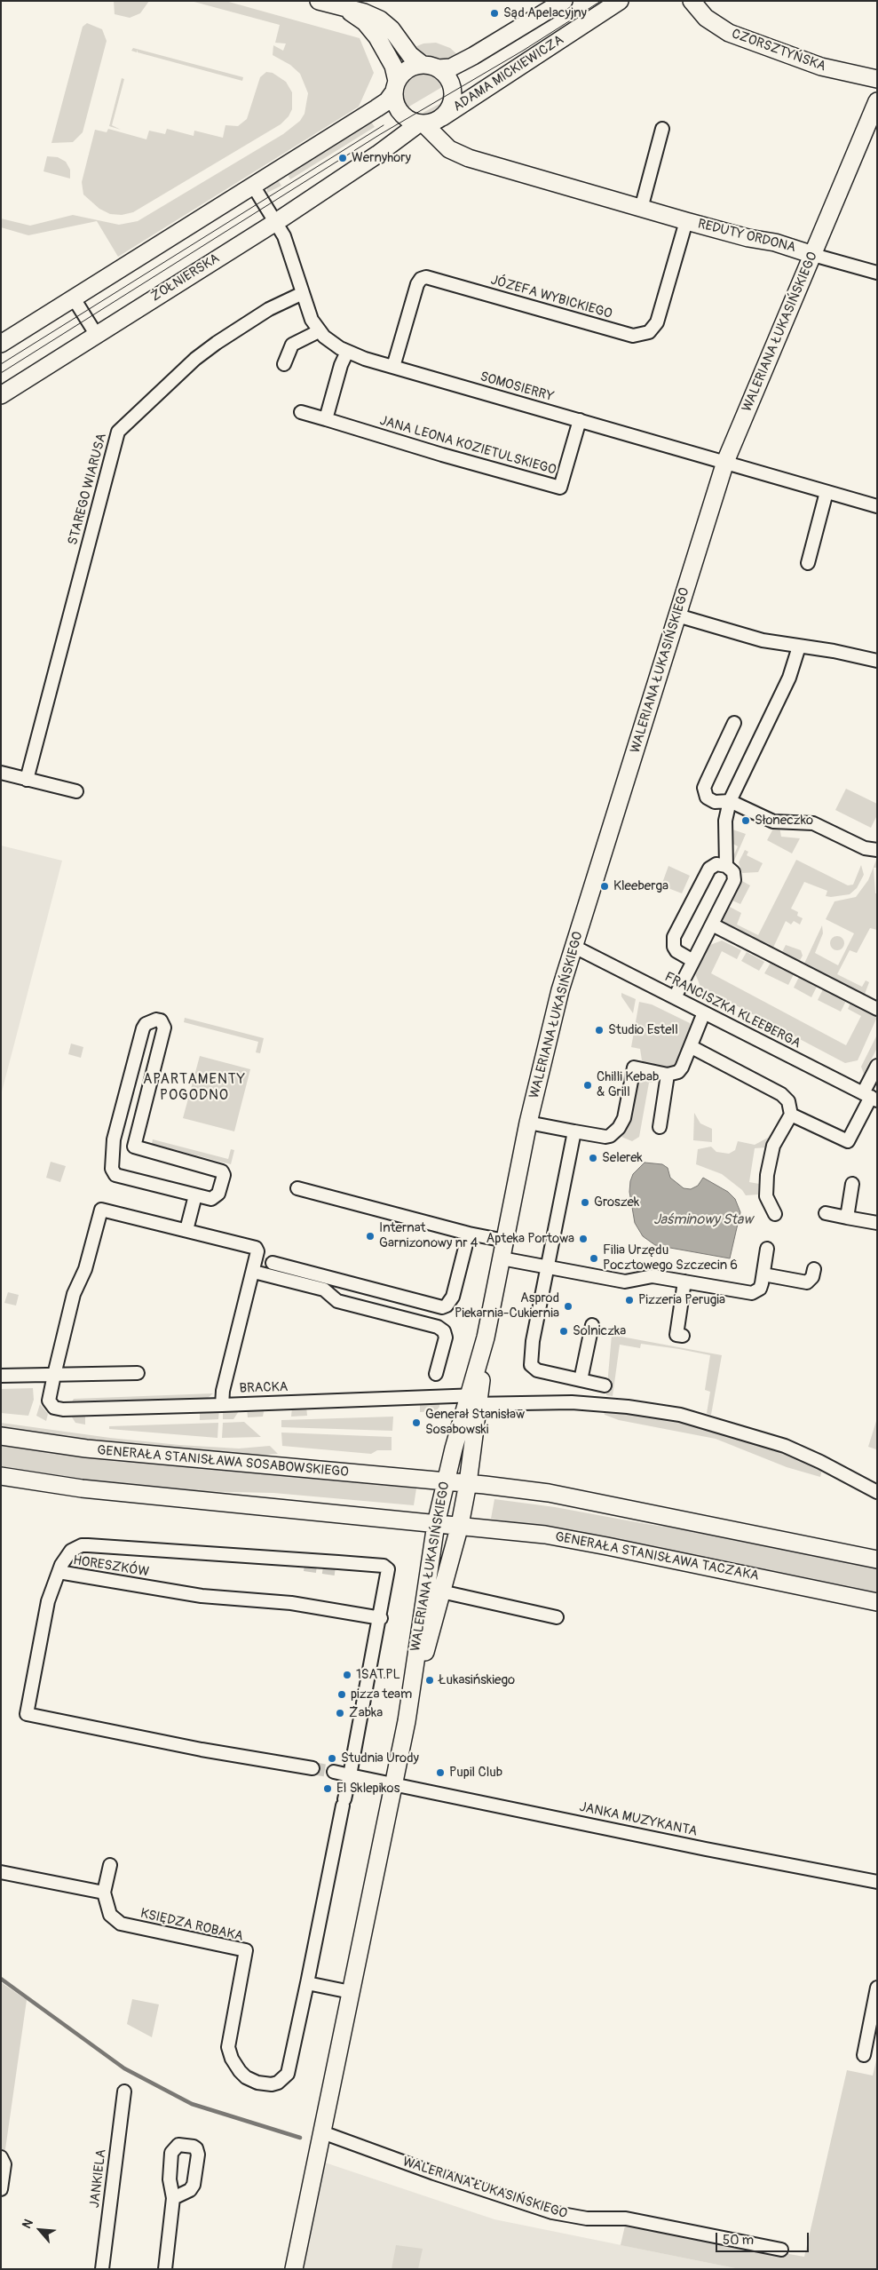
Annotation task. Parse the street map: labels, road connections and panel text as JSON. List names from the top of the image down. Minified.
{"streets":{"street":["CZORSZTYŃSKA","ADAMA MICKIEWICZA","REDUTY ORDONA","ŻOŁNIERSKA","JÓZEFA WYBICKIEGO","WALERIANA ŁUKASIŃSKIEGO","SOMOSIERRY","JANA LEONA KOZIETULSKIEGO","STAREGO WIARUSA","FRANCISZKA KLEEBERGA","BRACKA","GENERAŁA STANISŁAWA SOSABOWSKIEGO","GENERAŁA STANISŁAWA TACZAKA","HORESZKÓW","JANKA MUZYKANTA","KSIĘDZA ROBAKA","JANKIELA"]},"crossings":[["ADAMA MICKIEWICZA","REDUTY ORDONA"],["ADAMA MICKIEWICZA","ŻOŁNIERSKA"],["REDUTY ORDONA","ŻOŁNIERSKA"],["REDUTY ORDONA","JÓZEFA WYBICKIEGO"],["REDUTY ORDONA","WALERIANA ŁUKASIŃSKIEGO"],["ŻOŁNIERSKA","SOMOSIERRY"],["JÓZEFA WYBICKIEGO","SOMOSIERRY"],["WALERIANA ŁUKASIŃSKIEGO","SOMOSIERRY"],["WALERIANA ŁUKASIŃSKIEGO","FRANCISZKA KLEEBERGA"],["WALERIANA ŁUKASIŃSKIEGO","BRACKA"],["WALERIANA ŁUKASIŃSKIEGO","GENERAŁA STANISŁAWA SOSABOWSKIEGO"],["WALERIANA ŁUKASIŃSKIEGO","GENERAŁA STANISŁAWA TACZAKA"],["WALERIANA ŁUKASIŃSKIEGO","JANKA MUZYKANTA"],["SOMOSIERRY","JANA LEONA KOZIETULSKIEGO"],["SOMOSIERRY","STAREGO WIARUSA"]],"districts":["APARTAMENTY POGODNO"],"water":["Jaśminowy Staw"],"places":["Sąd Apelacyjny","Wernyhory","Słoneczko","Kleeberga","Studio Estell","Chilli Kebab & Grill","Selerek","Groszek","Internat Garnizonowy nr 4","Apteka Portowa","Filia Urzędu Pocztowego Szczecin 6","Pizzeria Perugia","Asprod Piekarnia-Cukiernia","Solniczka","Generał Stanisław Sosabowski","1SAT.PL","Łukasińskiego","pizza team","Żabka","Studnia Urody","Pupil Club","El Sklepikos"],"scale_bar":"50 m","north":"top left"}
